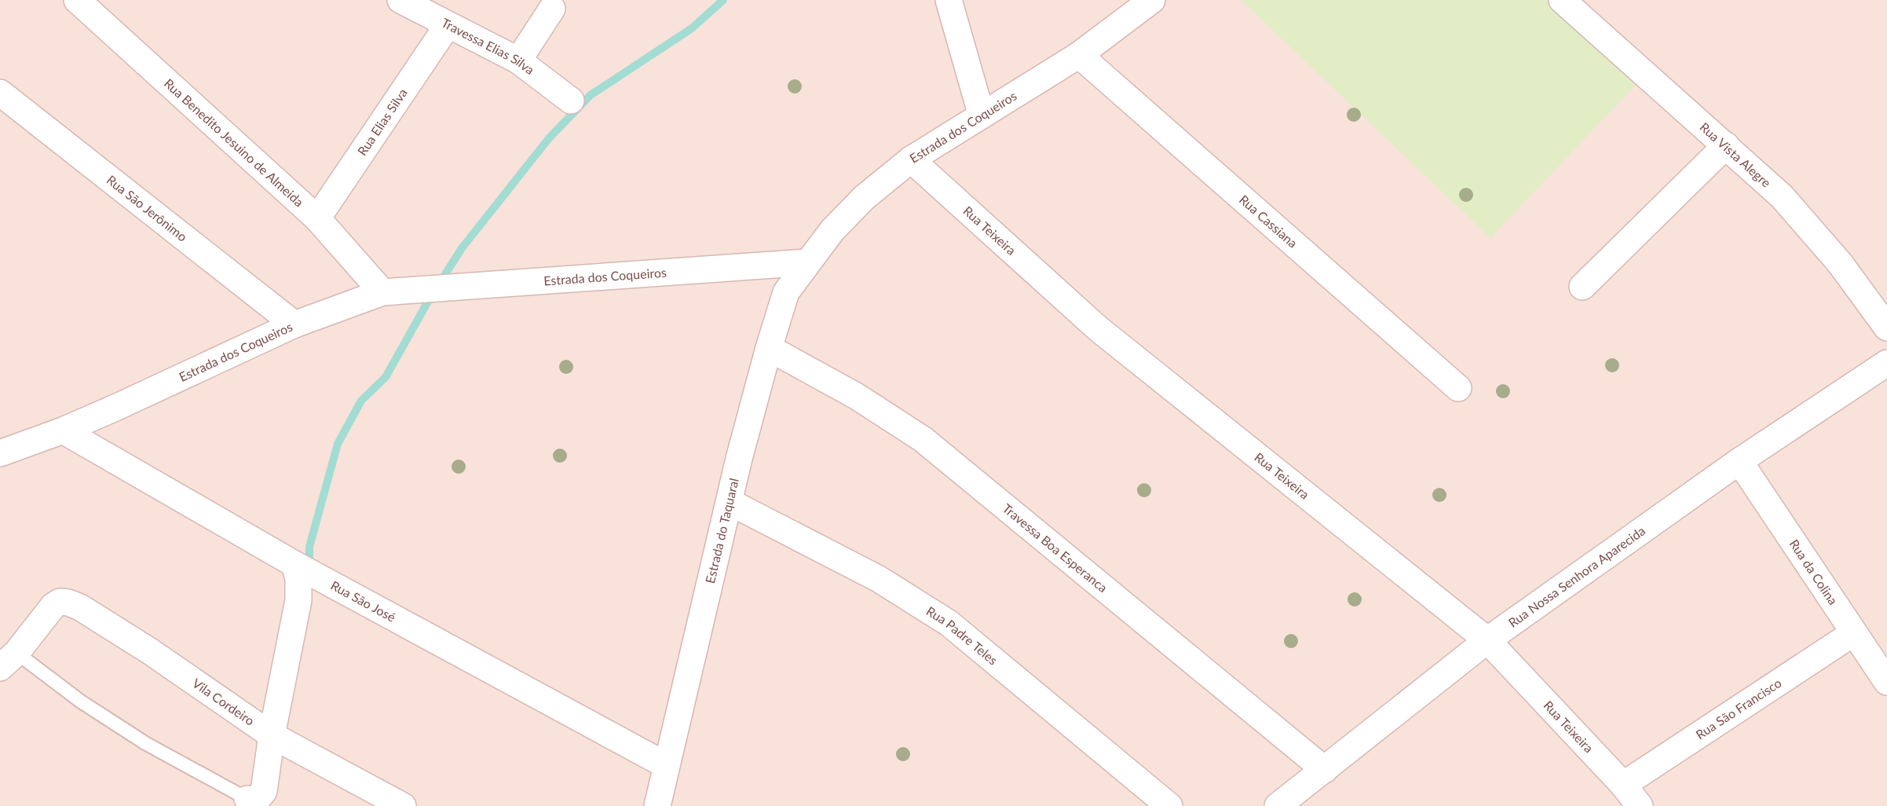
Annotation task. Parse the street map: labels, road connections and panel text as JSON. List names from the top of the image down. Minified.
{"streets":{"street":["Travessa Elias Silva","Rua Elias Silva","Estrada dos Coqueiros","Rua Benedito Jesuino de Almeida","Rua Vista Alegre","Rua São Jerônimo","Rua Cassiana","Rua Teixeira","Estrada do Taquaral","Travessa Boa Esperanca","Rua da Colina","Rua Nossa Senhora Aparecida","Rua São José","Rua Padre Teles","Vila Cordeiro","Rua São Francisco"]},"crossings":[["Travessa Elias Silva","Rua Elias Silva"],["Rua Elias Silva","Rua Benedito Jesuino de Almeida"],["Estrada dos Coqueiros","Rua Benedito Jesuino de Almeida"],["Estrada dos Coqueiros","Rua São Jerônimo"],["Estrada dos Coqueiros","Rua Cassiana"],["Estrada dos Coqueiros","Rua Teixeira"],["Estrada dos Coqueiros","Estrada do Taquaral"],["Estrada dos Coqueiros","Rua São José"],["Rua Teixeira","Rua Nossa Senhora Aparecida"],["Rua Teixeira","Rua São Francisco"],["Estrada do Taquaral","Travessa Boa Esperanca"],["Estrada do Taquaral","Rua São José"],["Estrada do Taquaral","Rua Padre Teles"],["Travessa Boa Esperanca","Rua Nossa Senhora Aparecida"],["Rua da Colina","Rua Nossa Senhora Aparecida"],["Rua da Colina","Rua São Francisco"]]}
